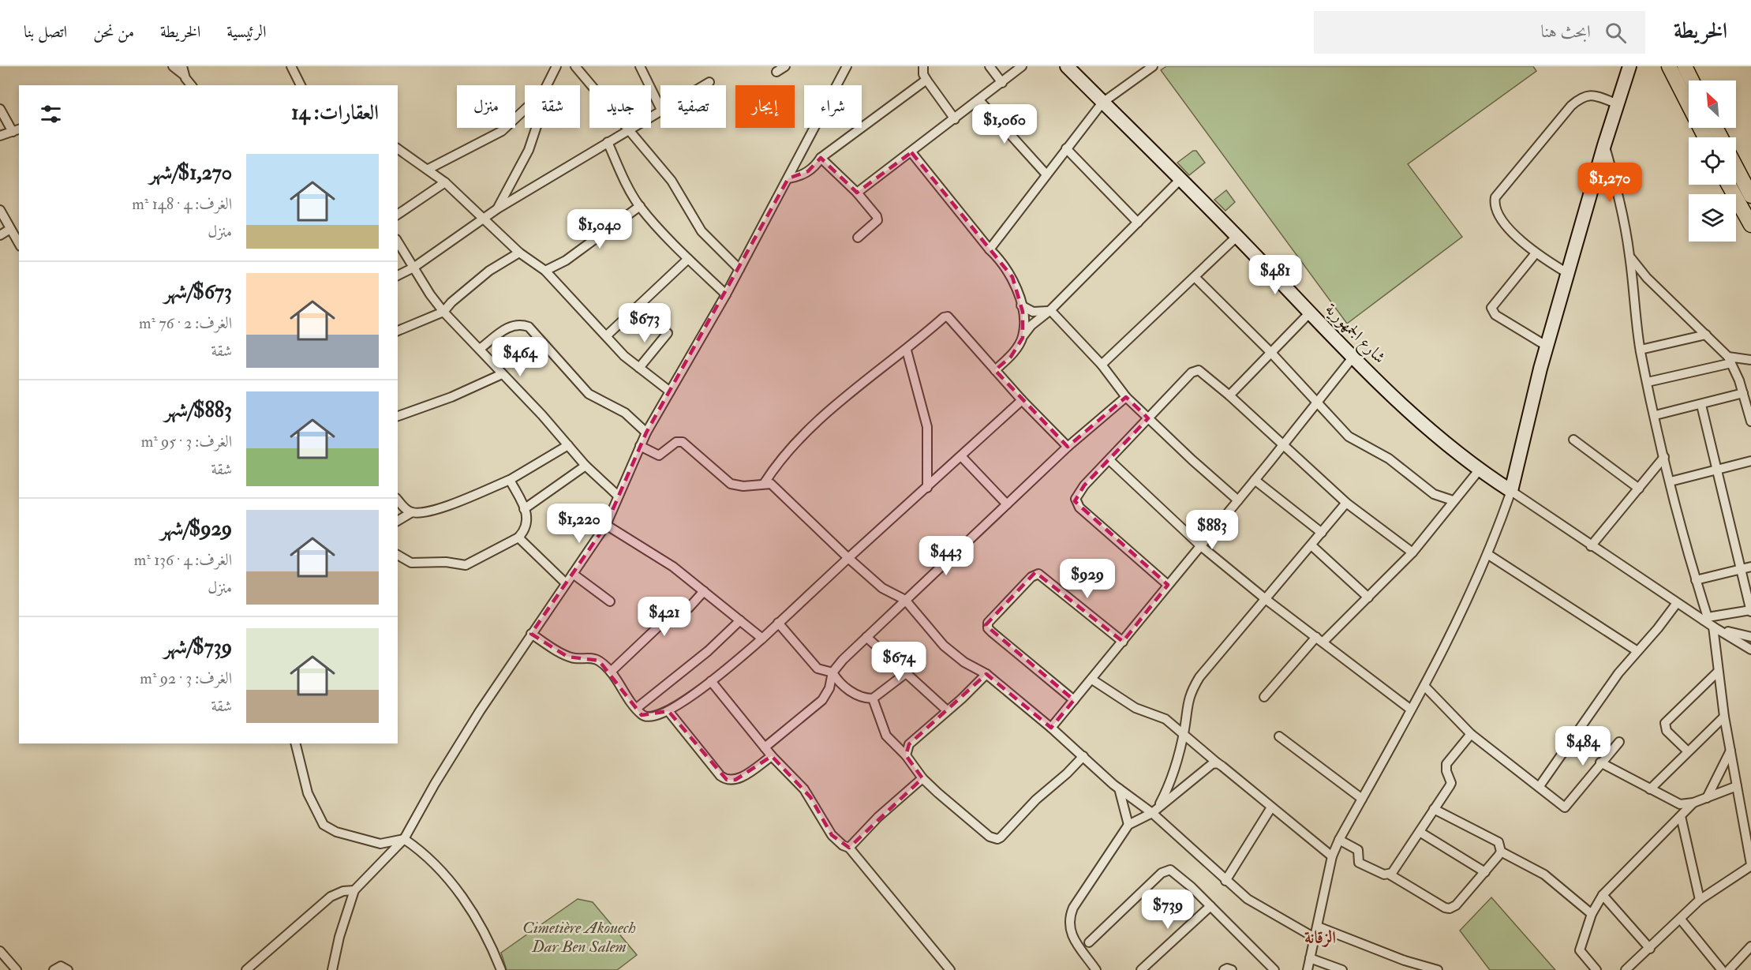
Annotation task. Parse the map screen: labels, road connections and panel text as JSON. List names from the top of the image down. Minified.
{"streets":{"main road":["شارع الجمهورية"]},"districts":["الزقانة"],"parks":["Cimetière Akouech Dar Ben Salem"],"north":"top left","page":{"header":"الخريطة","search":"ابحث هنا","nav":["الرئيسية","الخريطة","من نحن","اتصل بنا"],"chip":["شراء","إيجار","تصفية","جديد","شقة","منزل"],"heading":"العقارات: 14","price":["$1,060","$1,270","$1,040","$481","$673","$464","$1,220","$883","$443","$929","$421","$674","$484","$739"],"list":[{"name":"$1,270/شهر","note":"الغرف: 4 · 148 m² · منزل"},{"name":"$673/شهر","note":"الغرف: 2 · 76 m² · شقة"},{"name":"$883/شهر","note":"الغرف: 3 · 95 m² · شقة"},{"name":"$929/شهر","note":"الغرف: 4 · 136 m² · منزل"},{"name":"$739/شهر","note":"الغرف: 3 · 92 m² · شقة"}]}}
